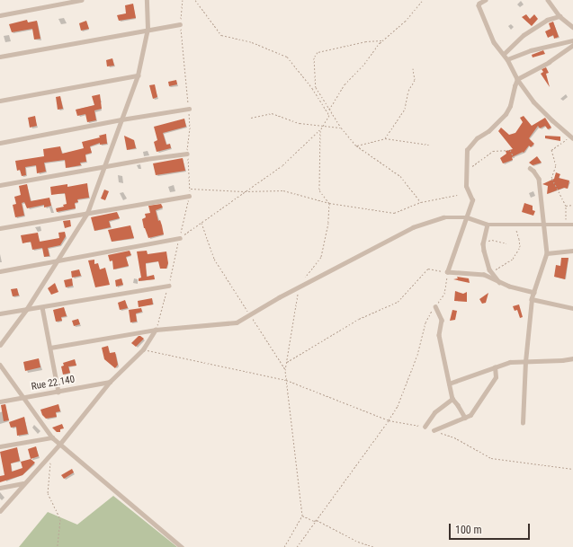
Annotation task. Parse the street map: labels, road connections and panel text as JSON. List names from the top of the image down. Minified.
{"streets":{"street":["Rue 22.140"]},"scale_bar":"100 m"}
